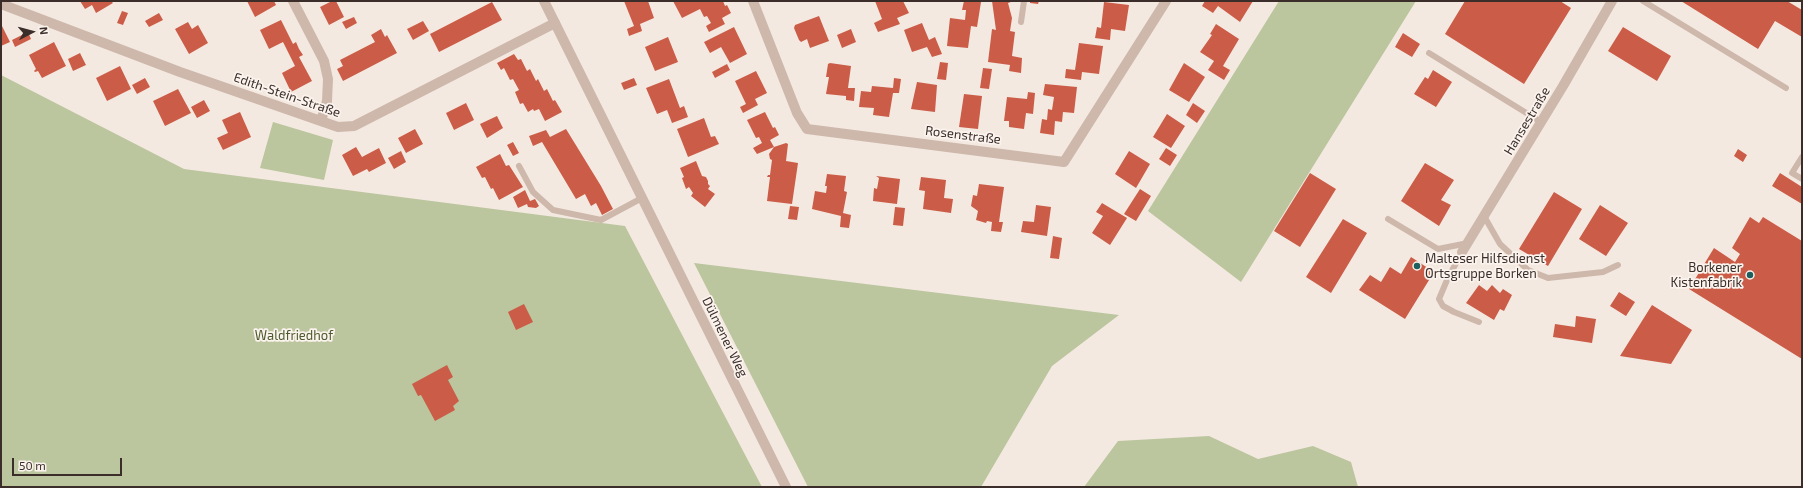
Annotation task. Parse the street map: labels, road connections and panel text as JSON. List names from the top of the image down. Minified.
{"streets":{"street":["Edith-Stein-Straße","Hansestraße","Rosenstraße","Dülmener Weg"]},"crossings":[["Edith-Stein-Straße","Dülmener Weg"]],"parks":["Waldfriedhof"],"places":["Malteser Hilfsdienst Ortsgruppe Borken","Borkener Kistenfabrik"],"scale_bar":"50 m","north":"right"}
